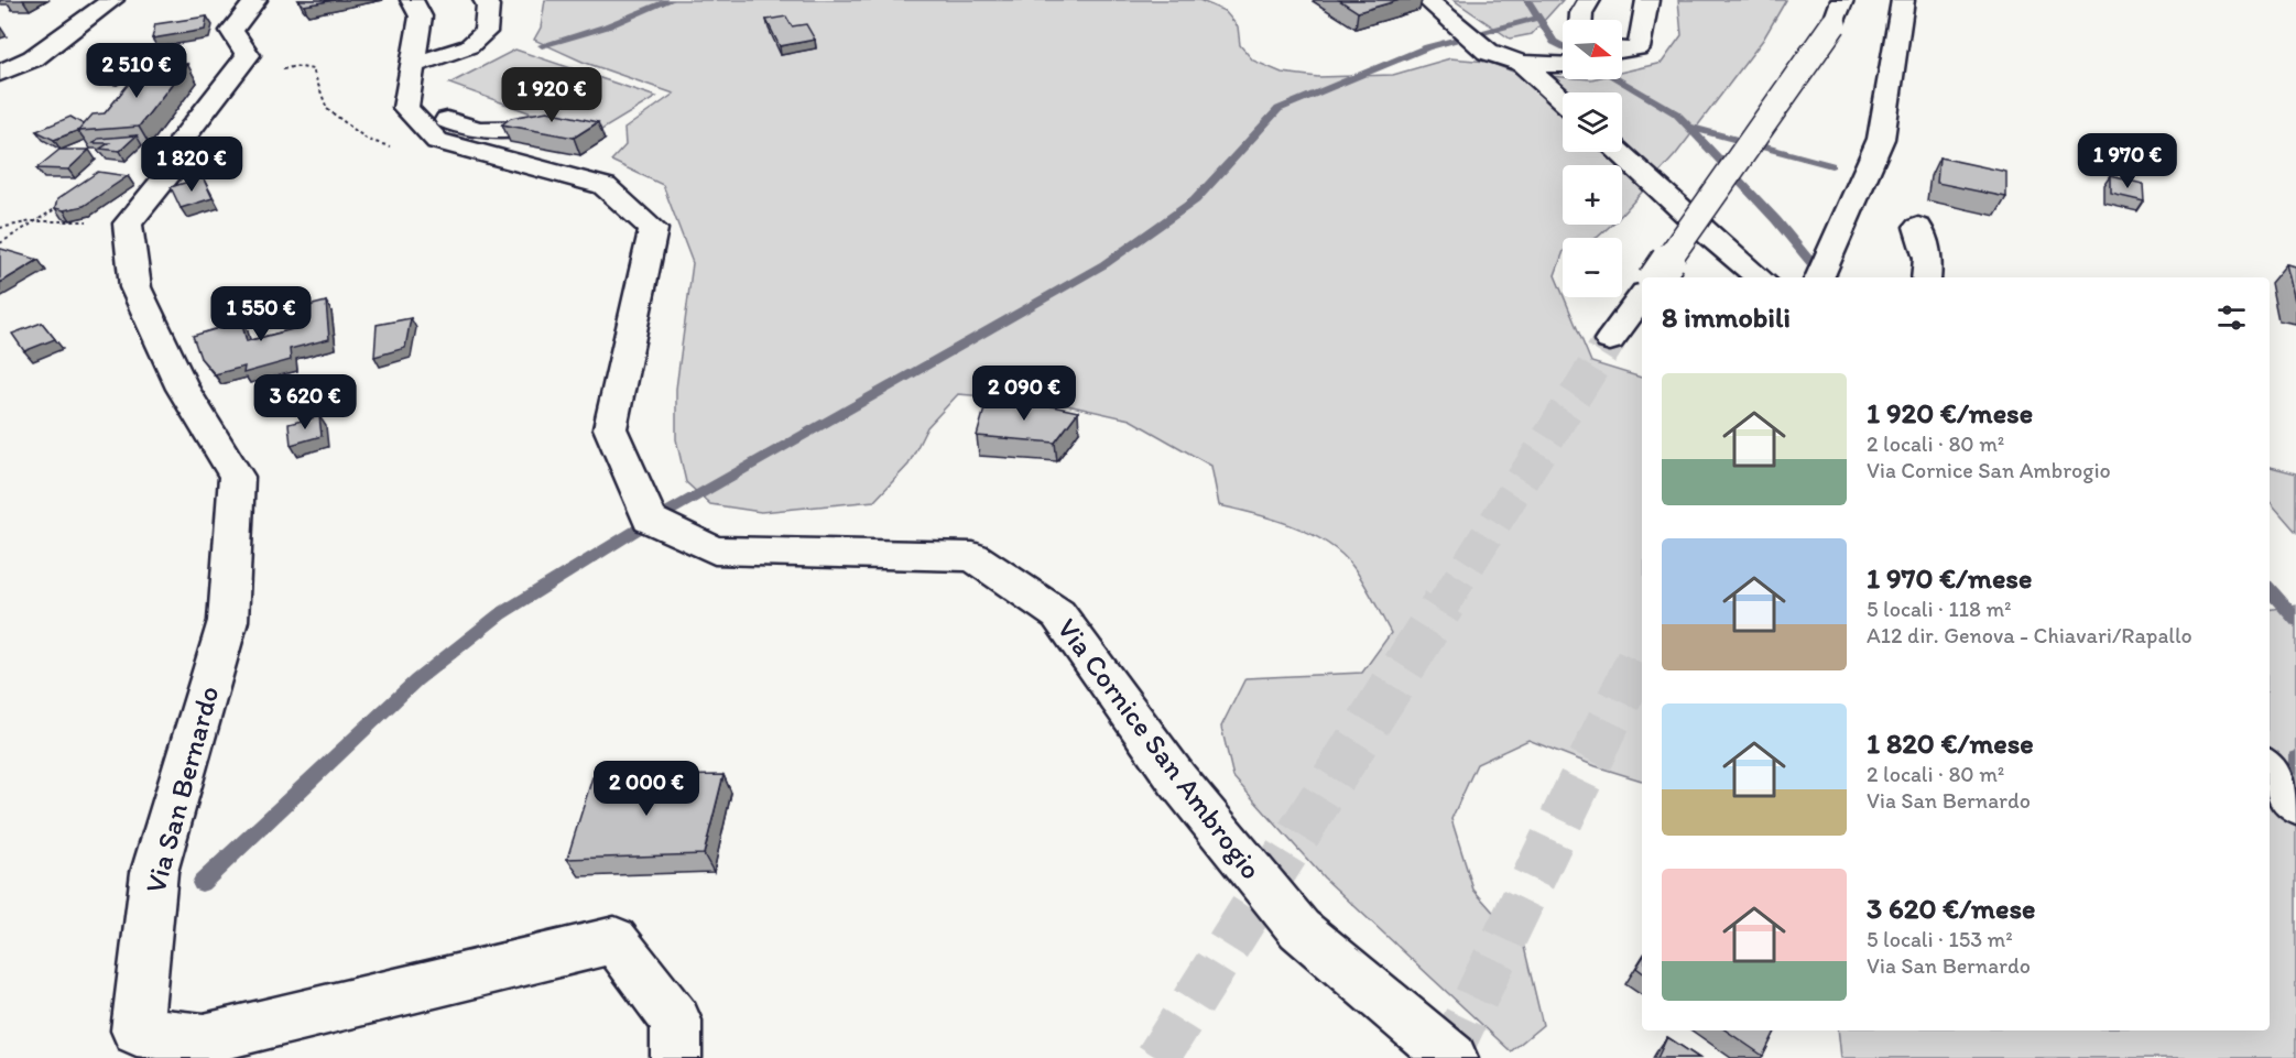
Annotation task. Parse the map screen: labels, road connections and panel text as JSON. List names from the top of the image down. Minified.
{"streets":{"main road":["Via Cornice San Ambrogio","Via San Bernardo"]},"north":"right","page":{"map_buttons":["+","−"],"price":["2 510 €","1 920 €","1 970 €","1 820 €","1 550 €","2 090 €","3 620 €","2 000 €"],"heading":"8 immobili","list":[{"name":"1 920 €/mese","note":"2 locali · 80 m² · Via Cornice San Ambrogio"},{"name":"1 970 €/mese","note":"5 locali · 118 m² · A12 dir. Genova - Chiavari/Rapallo"},{"name":"1 820 €/mese","note":"2 locali · 80 m² · Via San Bernardo"},{"name":"3 620 €/mese","note":"5 locali · 153 m² · Via San Bernardo"}]}}
